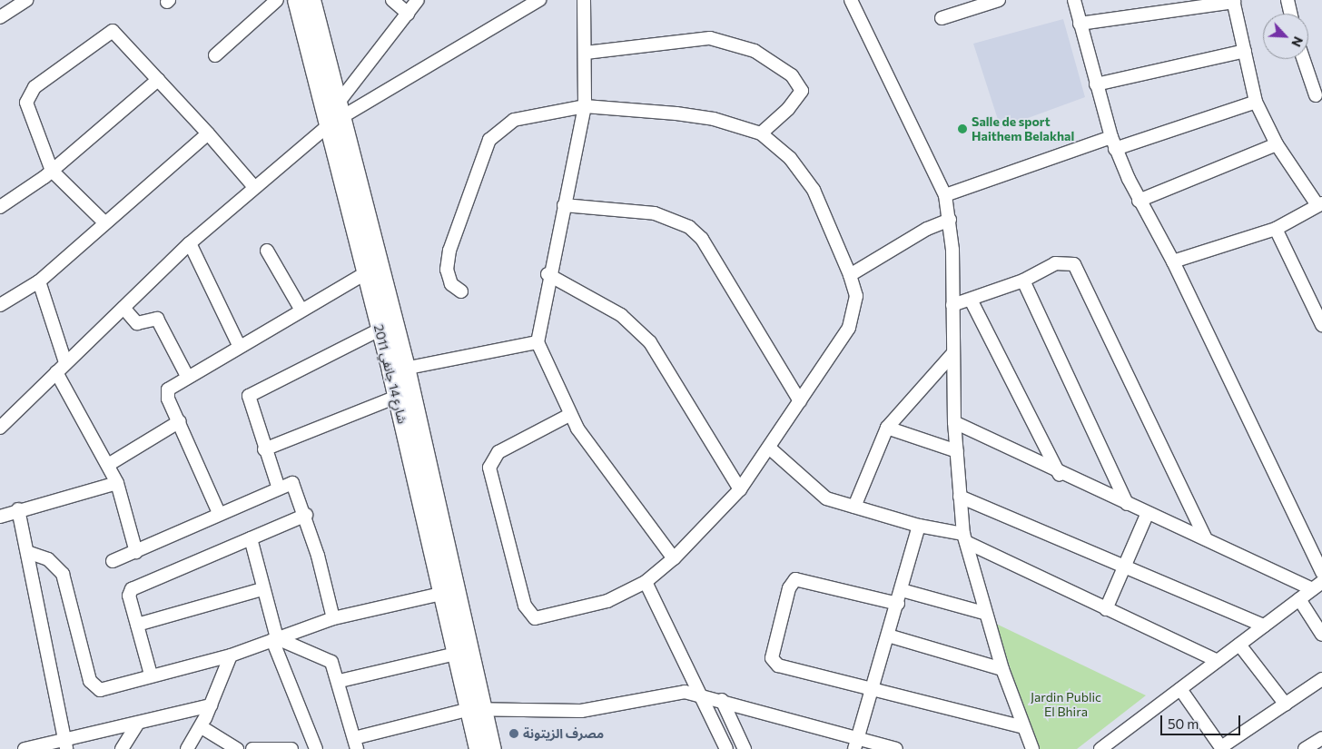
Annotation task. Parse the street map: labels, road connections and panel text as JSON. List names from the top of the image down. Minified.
{"streets":{"main road":["شارع 14 جانفي 2011"]},"parks":["Jardin Public El Bhira"],"places":["Salle de sport Haithem Belakhal","مصرف الزيتونة"],"scale_bar":"50 m","north":"bottom right"}
